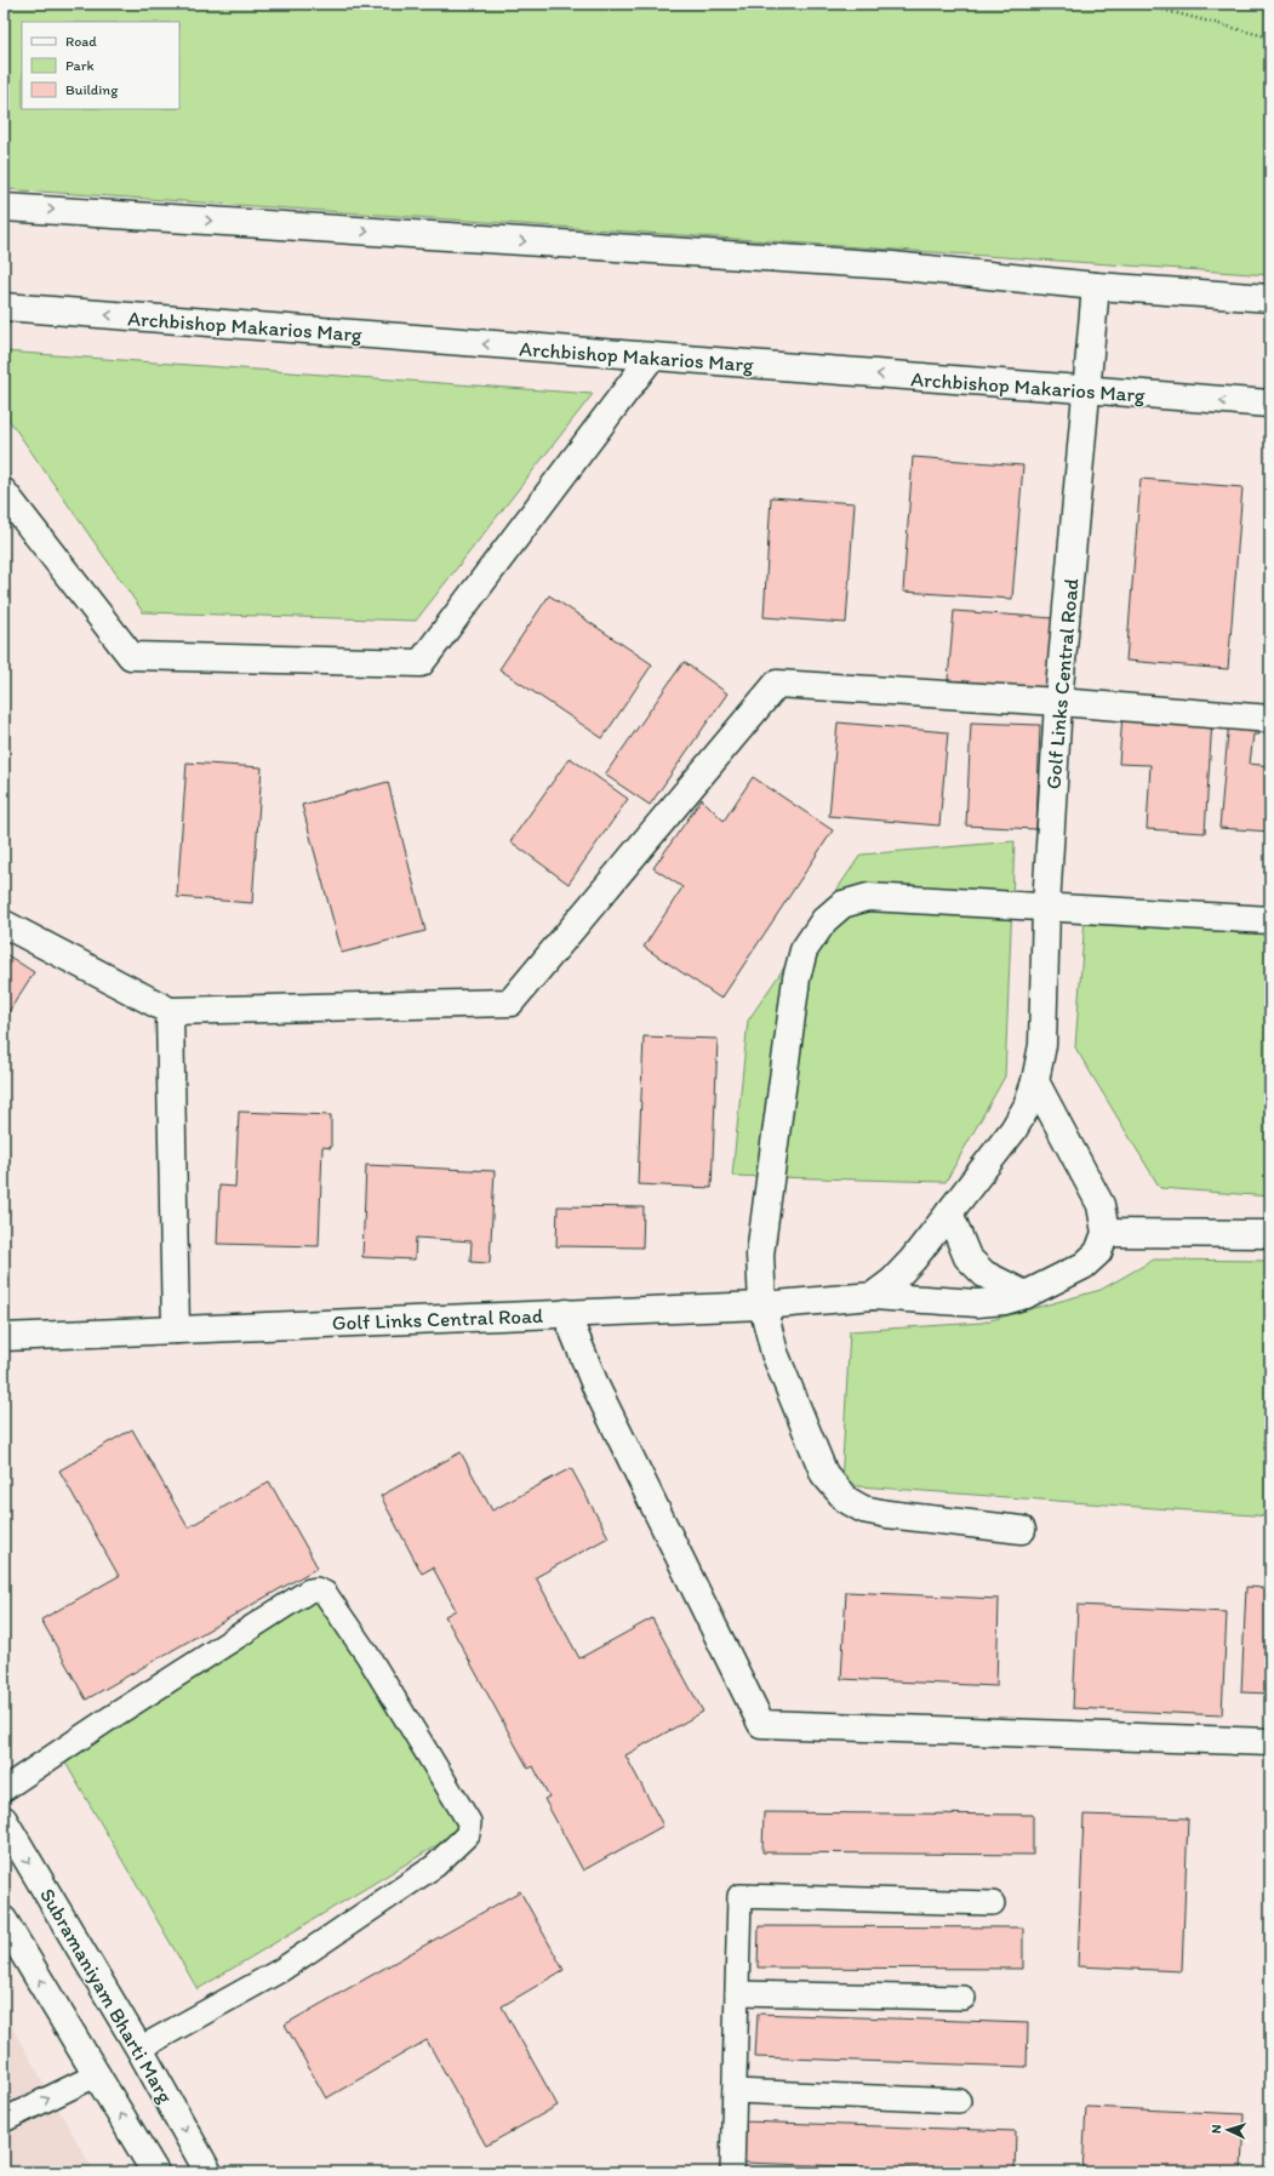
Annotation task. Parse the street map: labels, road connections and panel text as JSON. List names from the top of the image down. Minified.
{"streets":{"street":["Archbishop Makarios Marg","Golf Links Central Road","Subramaniyam Bharti Marg"]},"crossings":[["Archbishop Makarios Marg","Golf Links Central Road"]],"legend":["Road","Park","Building"],"north":"left"}
